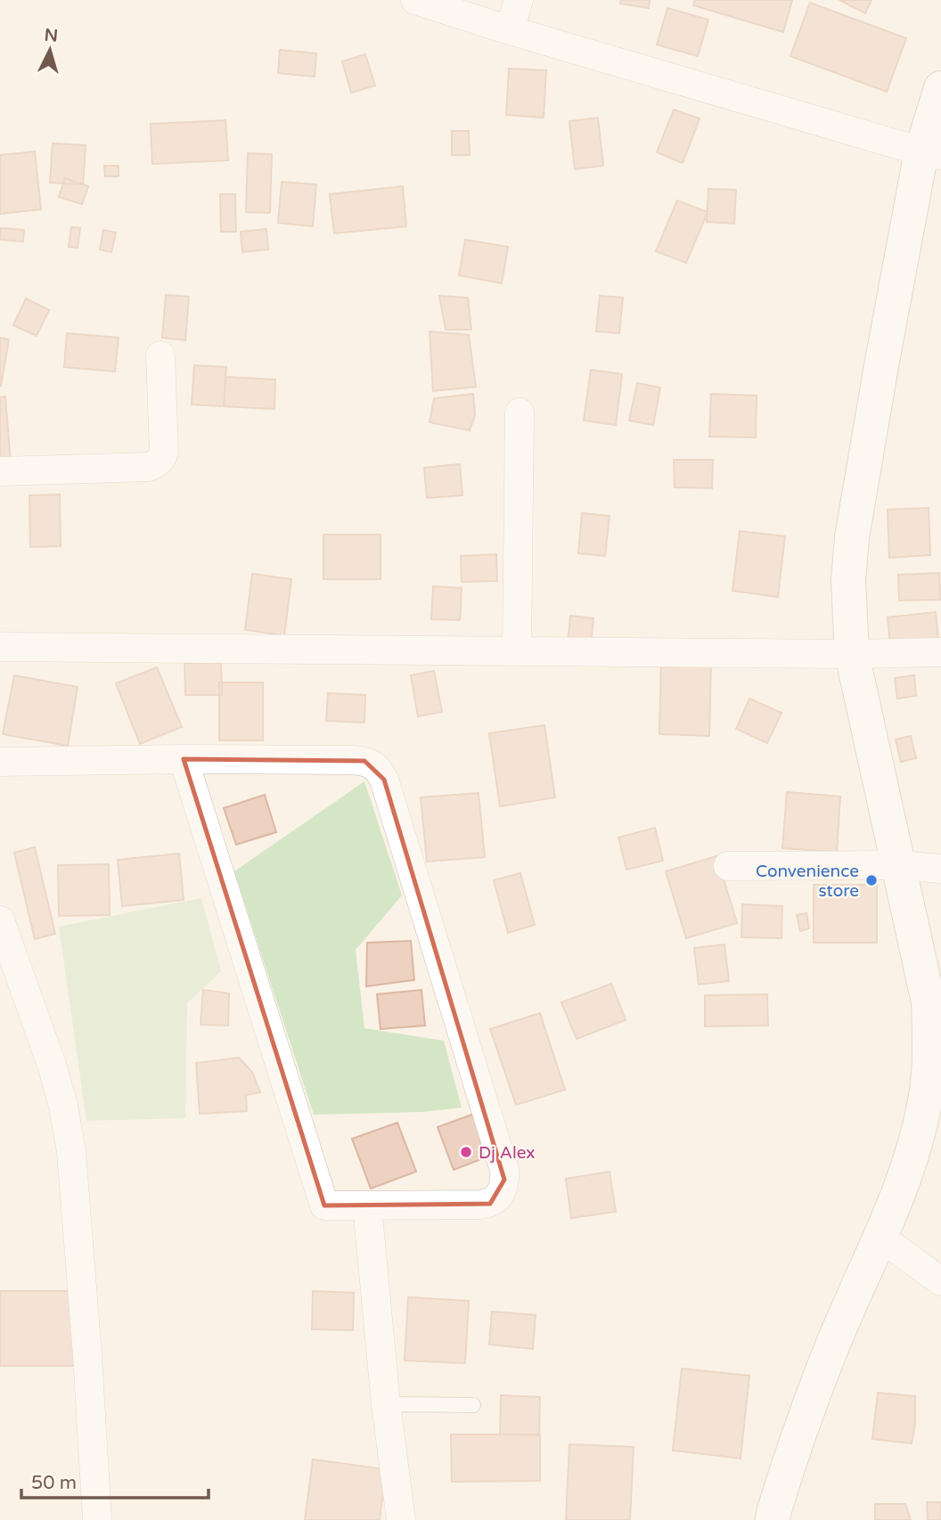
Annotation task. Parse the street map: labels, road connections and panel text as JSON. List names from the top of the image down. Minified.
{"places":["Convenience store","Dj Alex"],"scale_bar":"50 m","north":"top"}
